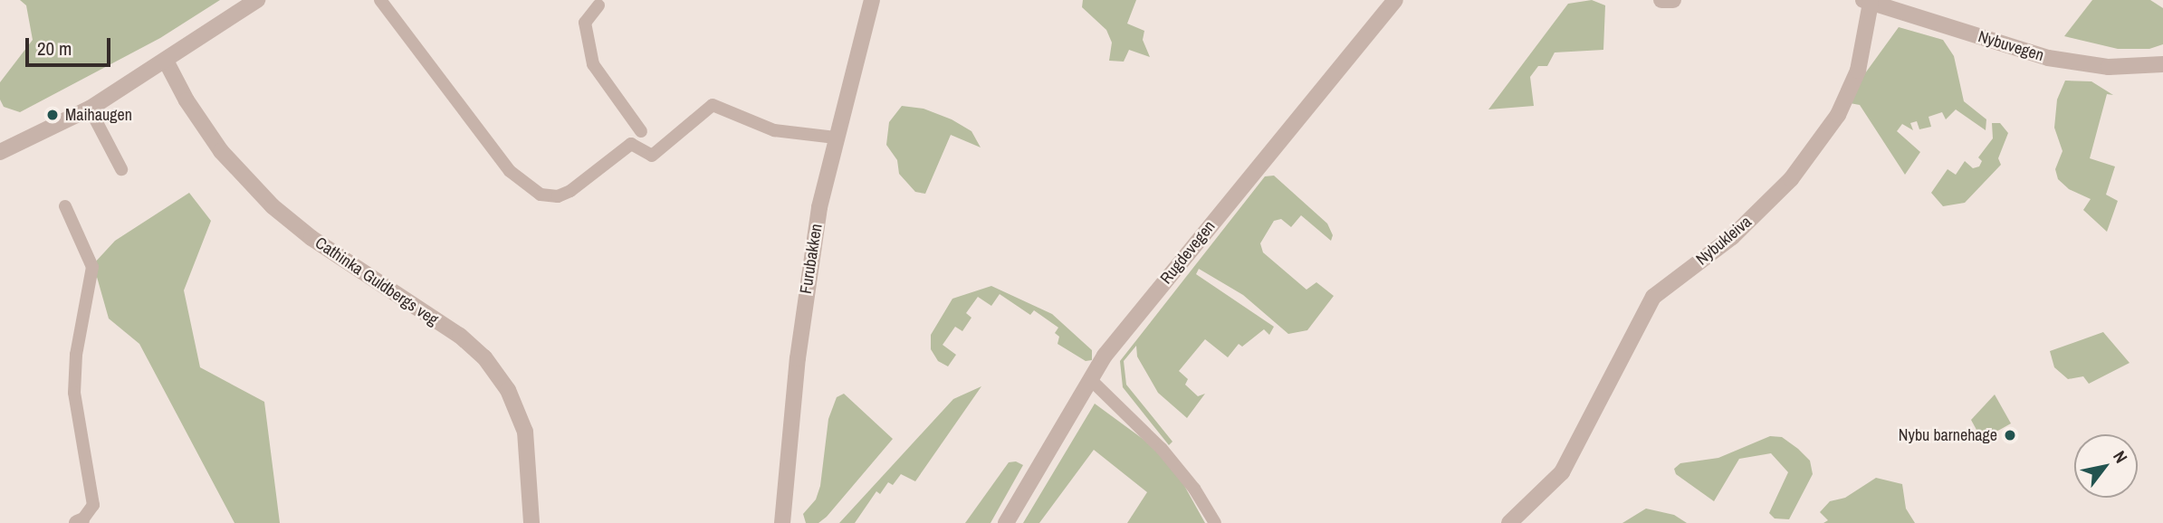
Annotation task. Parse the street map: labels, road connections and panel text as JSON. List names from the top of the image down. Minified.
{"streets":{"street":["Nybuvegen","Nybukleiva","Rugdevegen","Furubakken","Cathinka Guldbergs veg"]},"crossings":[["Nybuvegen","Nybukleiva"]],"places":["Maihaugen","Nybu barnehage"],"scale_bar":"20 m","north":"top right"}
